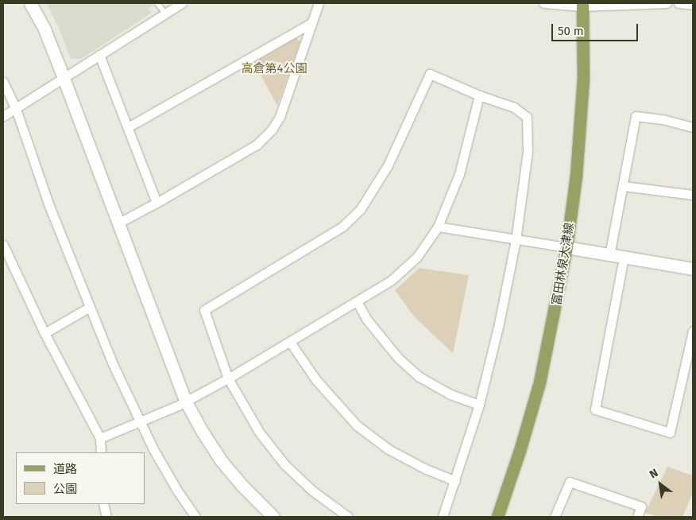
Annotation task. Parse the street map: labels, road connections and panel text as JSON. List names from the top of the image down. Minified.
{"streets":{"main road":["富田林泉大津線"]},"parks":["高倉第4公園"],"legend":["道路","公園"],"scale_bar":"50 m","north":"top left"}
